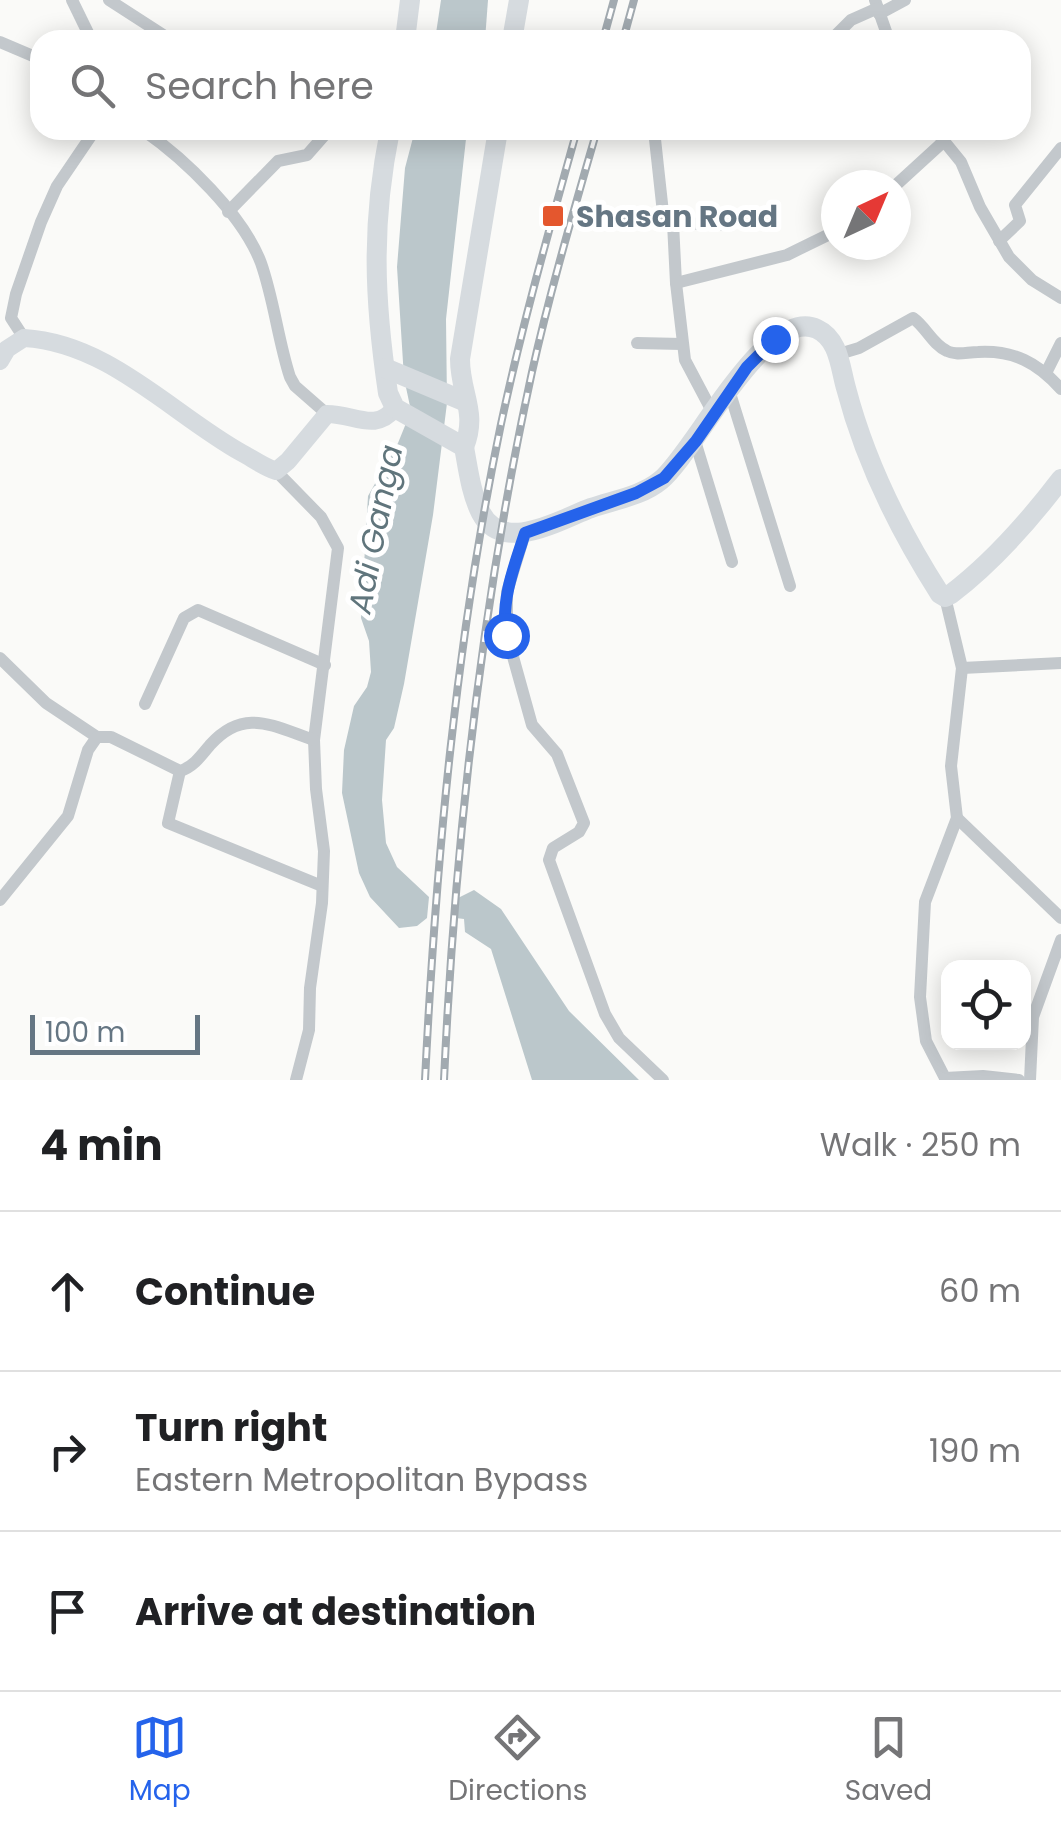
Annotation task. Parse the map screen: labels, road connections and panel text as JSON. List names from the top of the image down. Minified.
{"water":["Adi Ganga"],"places":{"transit":["Shasan Road"]},"scale_bar":"100 m","north":"top right","page":{"search":"Search here","scale":"100 m","heading":["4 min","Walk · 250 m"],"list":[["Continue","60 m"],["Turn right","Eastern Metropolitan Bypass","190 m"],"Arrive at destination"],"nav":["Map","Directions","Saved"]}}
